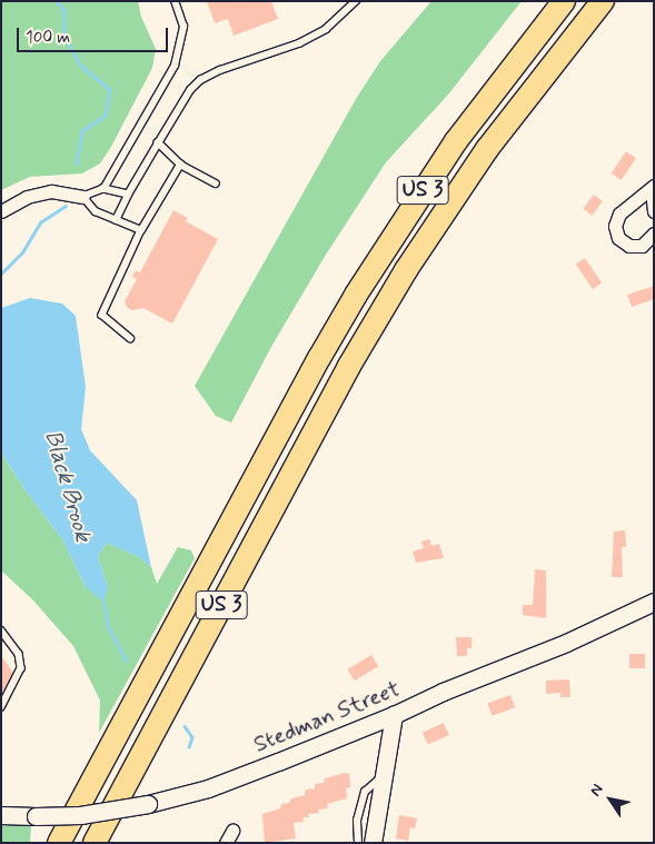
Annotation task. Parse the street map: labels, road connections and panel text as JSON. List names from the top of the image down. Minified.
{"streets":{"highway":["US 3"],"main road":["Stedman Street"]},"water":["Black Brook"],"scale_bar":"100 m","north":"top left"}
